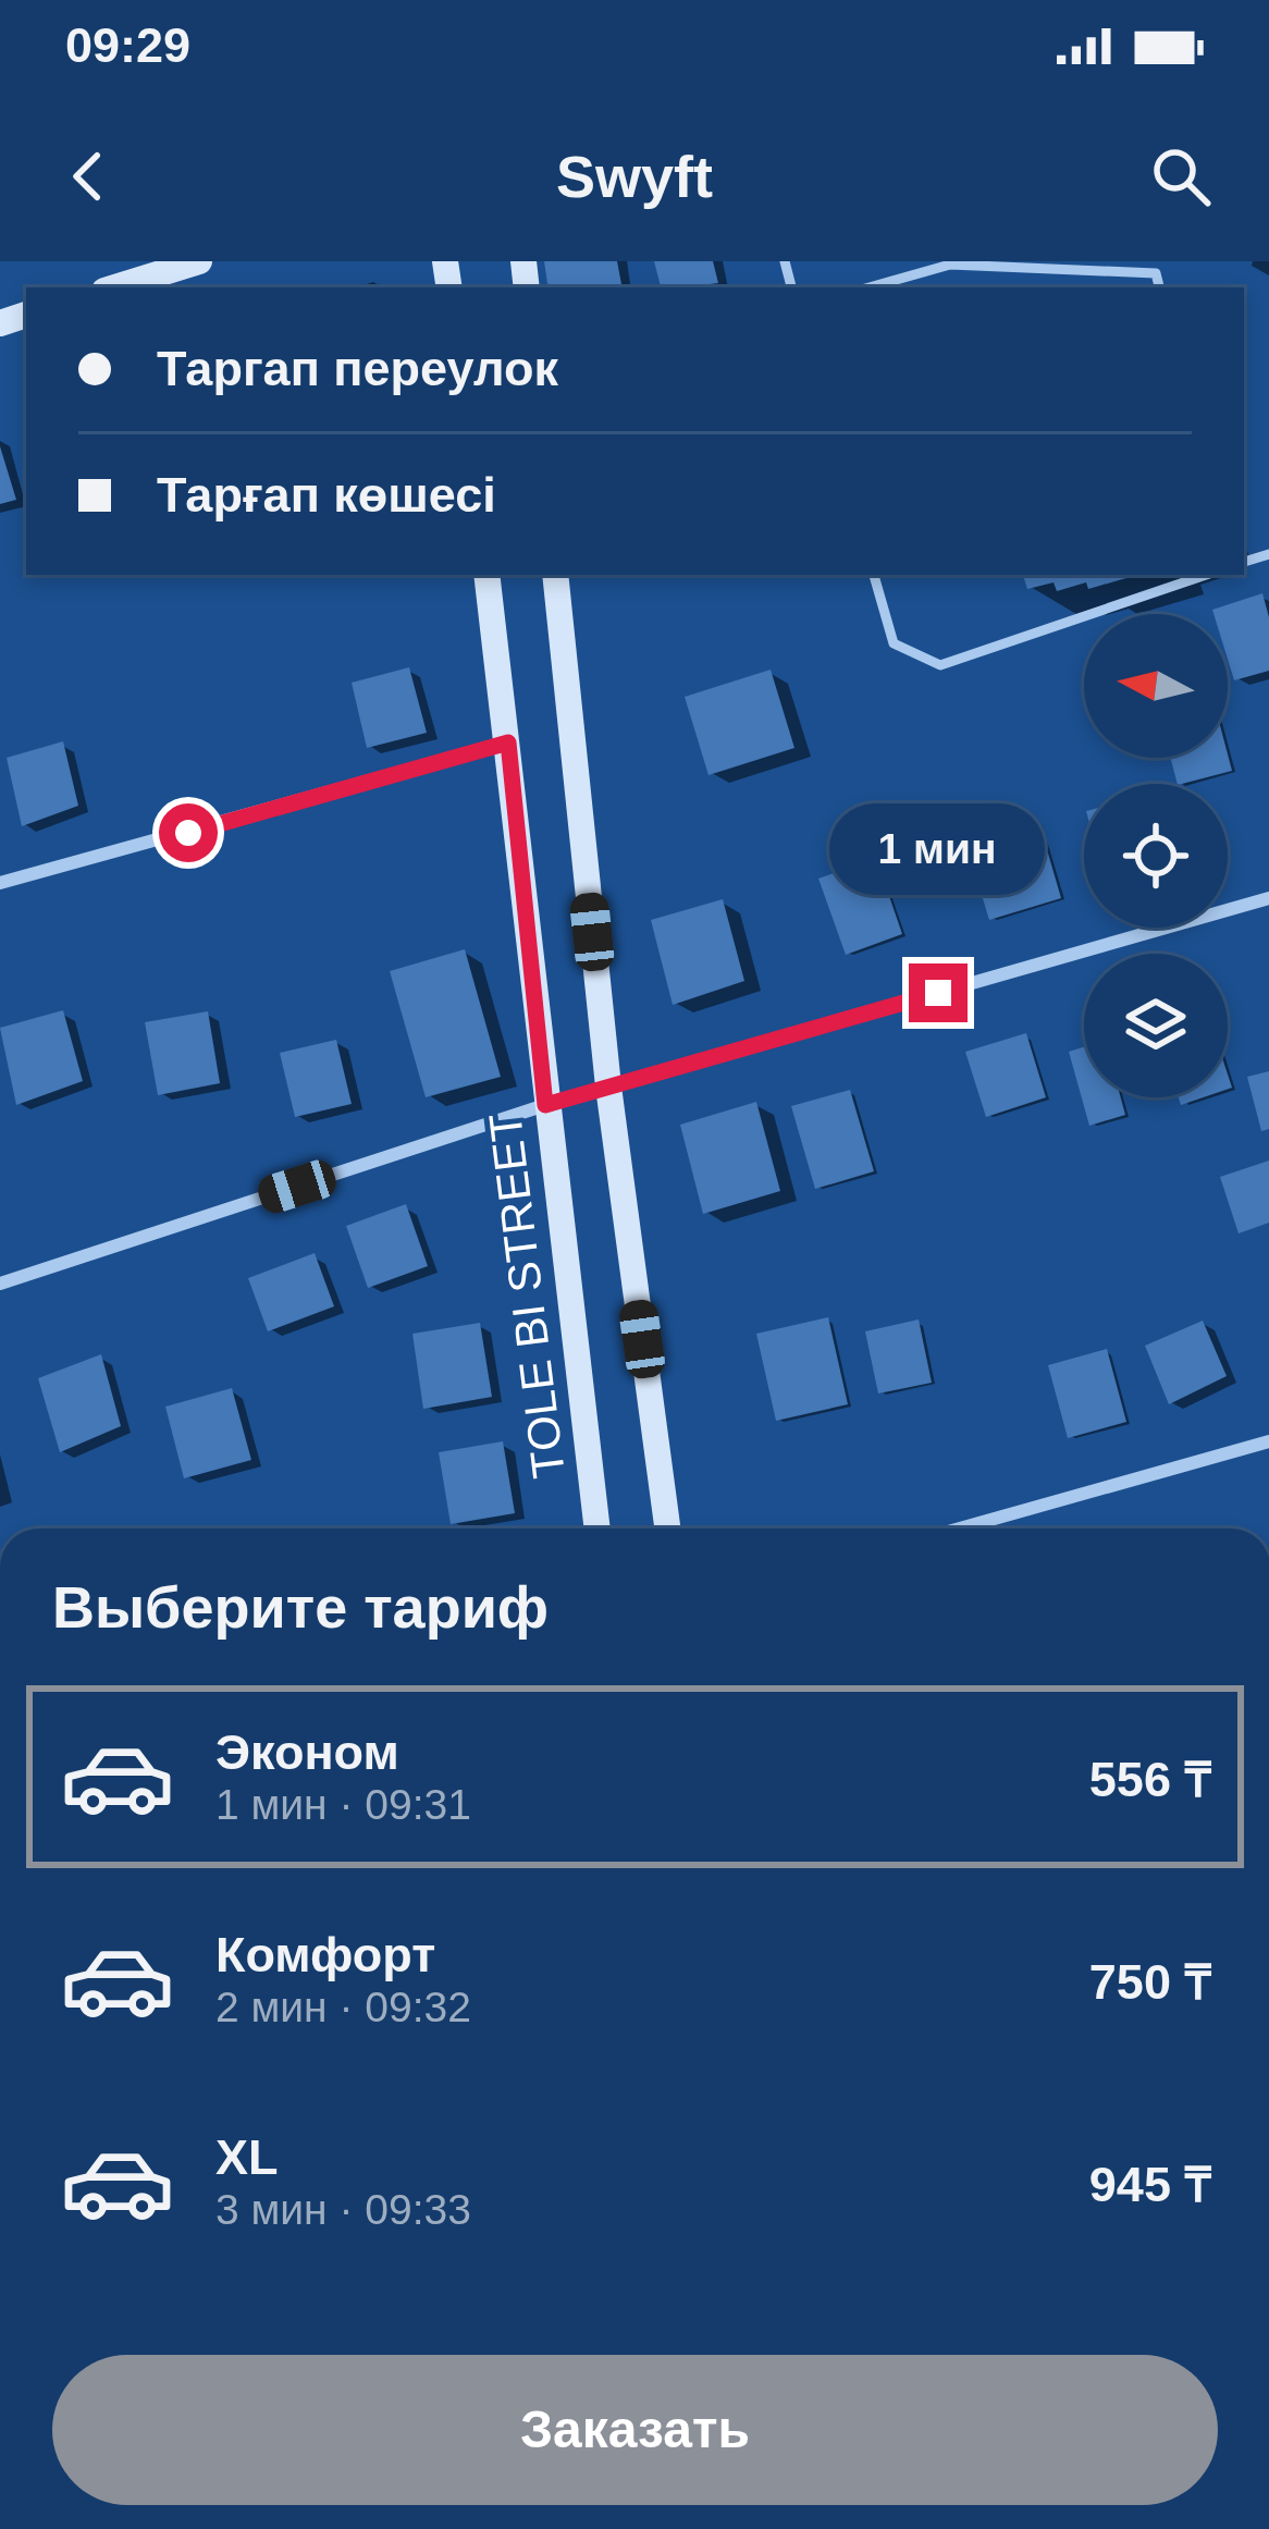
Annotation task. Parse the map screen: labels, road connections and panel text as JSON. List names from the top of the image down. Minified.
{"streets":{"main road":["TOLE BI STREET"]},"north":"left","page":{"status":"09:29","header":"Swyft","banner":["Таргап переулок","Тарғап көшесі"],"bubble":"1 мин","heading":"Выберите тариф","list":[{"name":"Эконом","note":"1 мин · 09:31","value":"556 ₸"},{"name":"Комфорт","note":"2 мин · 09:32","value":"750 ₸"},{"name":"XL","note":"3 мин · 09:33","value":"945 ₸"}],"buttons":"Заказать"}}
